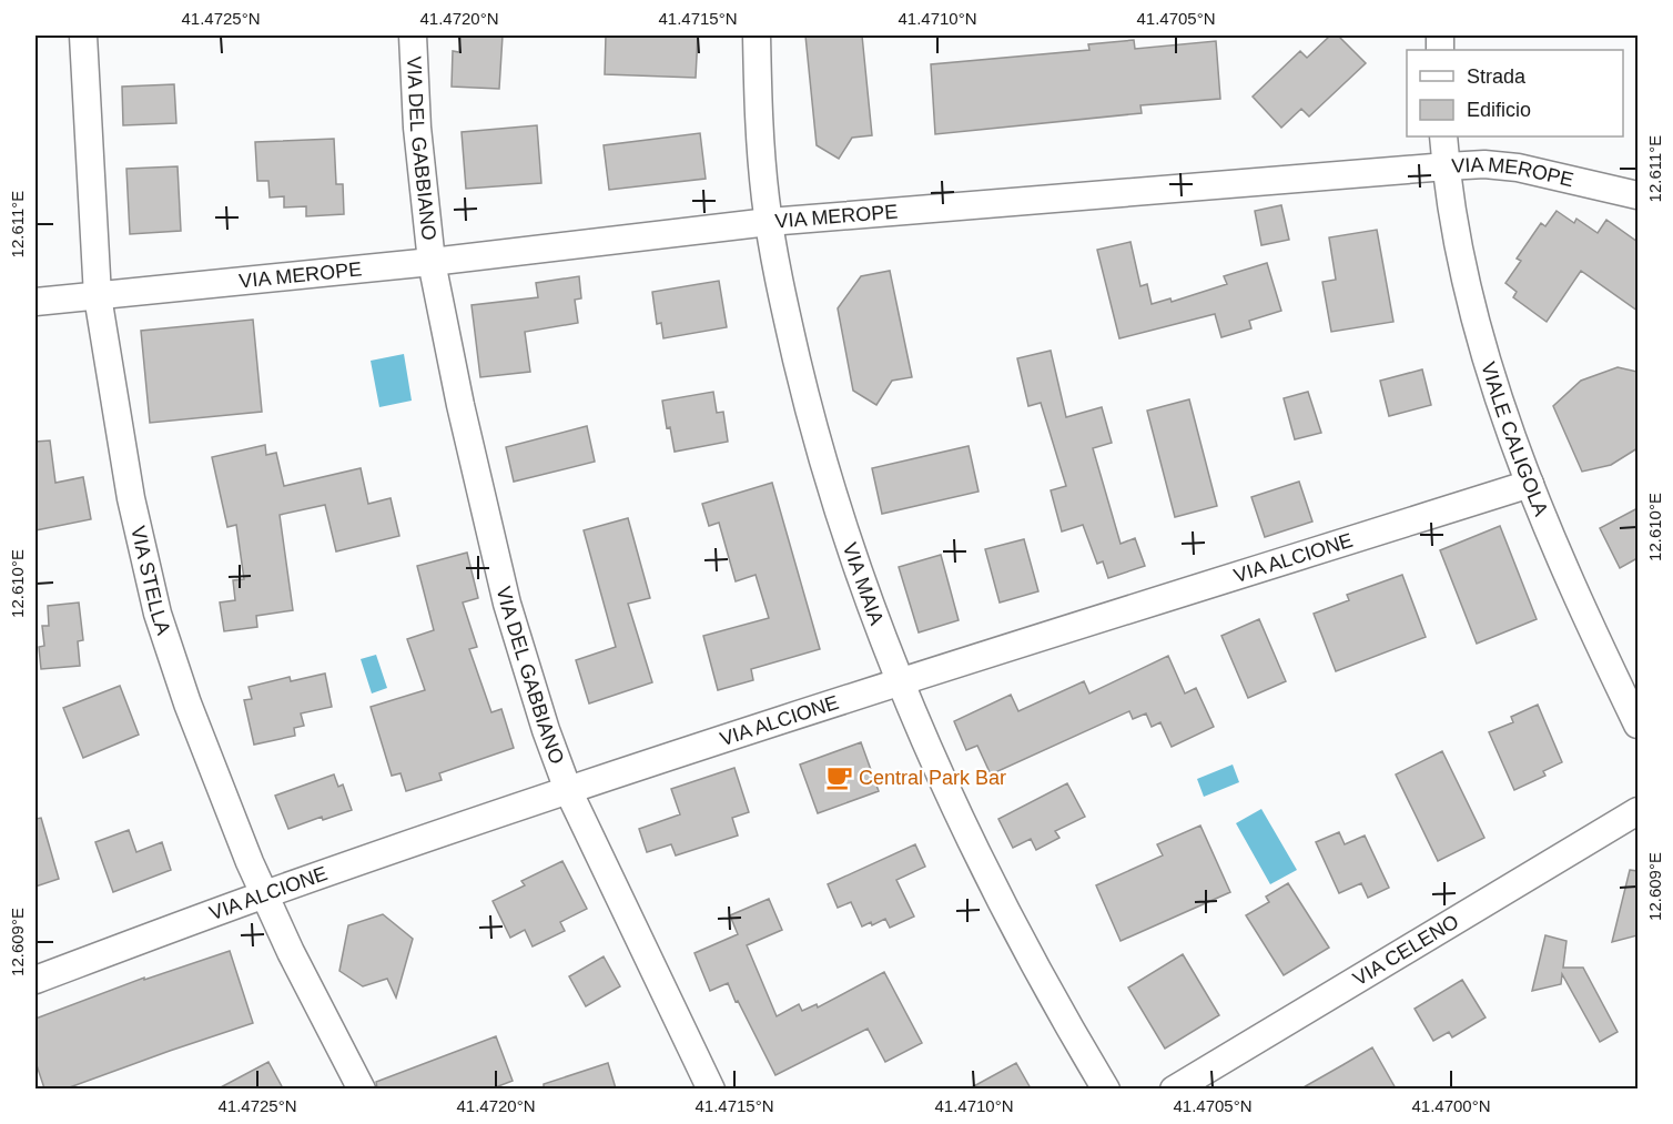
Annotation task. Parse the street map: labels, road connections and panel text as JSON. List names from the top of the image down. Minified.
{"streets":{"street":["VIA DEL GABBIANO","VIA MEROPE","VIALE CALIGOLA","VIA ALCIONE","VIA STELLA","VIA MAIA","VIA CELENO"]},"crossings":[["VIA DEL GABBIANO","VIA MEROPE"],["VIA DEL GABBIANO","VIA ALCIONE"],["VIA MEROPE","VIALE CALIGOLA"],["VIA MEROPE","VIA STELLA"],["VIA MEROPE","VIA MAIA"],["VIALE CALIGOLA","VIA ALCIONE"],["VIA ALCIONE","VIA STELLA"],["VIA ALCIONE","VIA MAIA"]],"places":{"cafe":["Central Park Bar"]},"legend":["Strada","Edificio"],"coordinates":["41.4725°N","41.4720°N","41.4715°N","41.4710°N","41.4705°N","12.611°E","12.610°E","12.609°E","41.4700°N"]}
